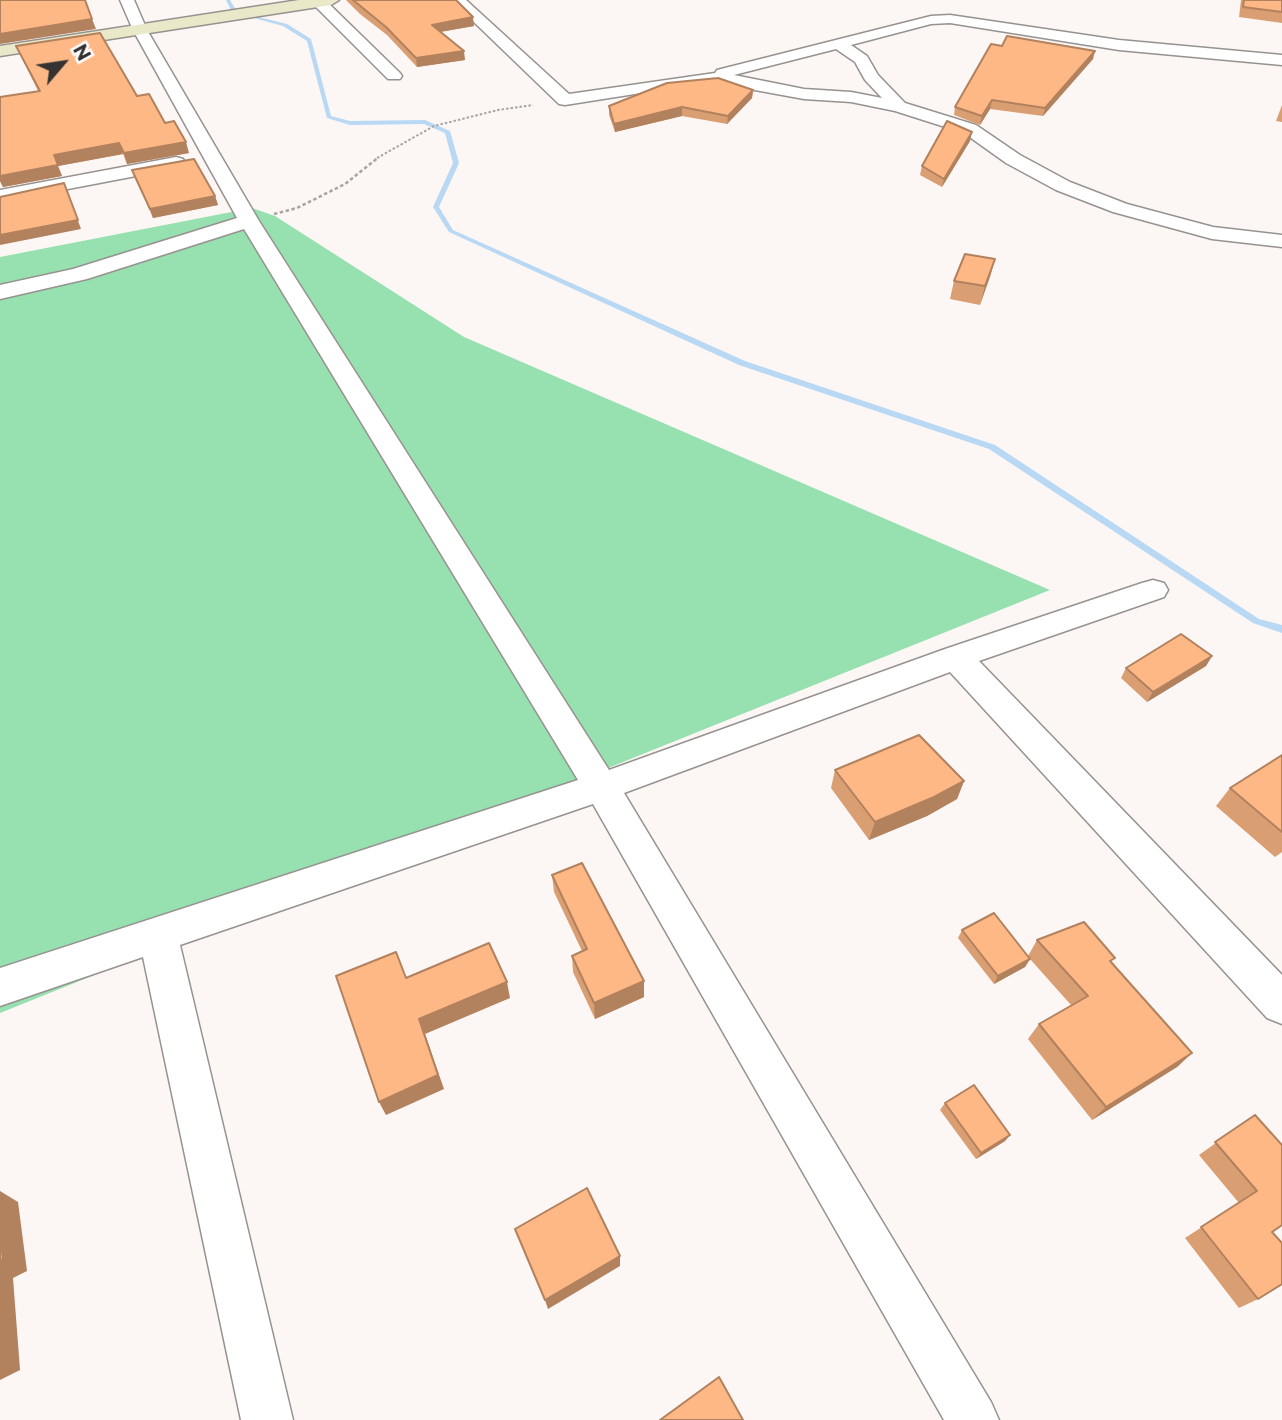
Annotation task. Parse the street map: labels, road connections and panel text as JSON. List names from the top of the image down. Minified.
{"north":"top right"}
